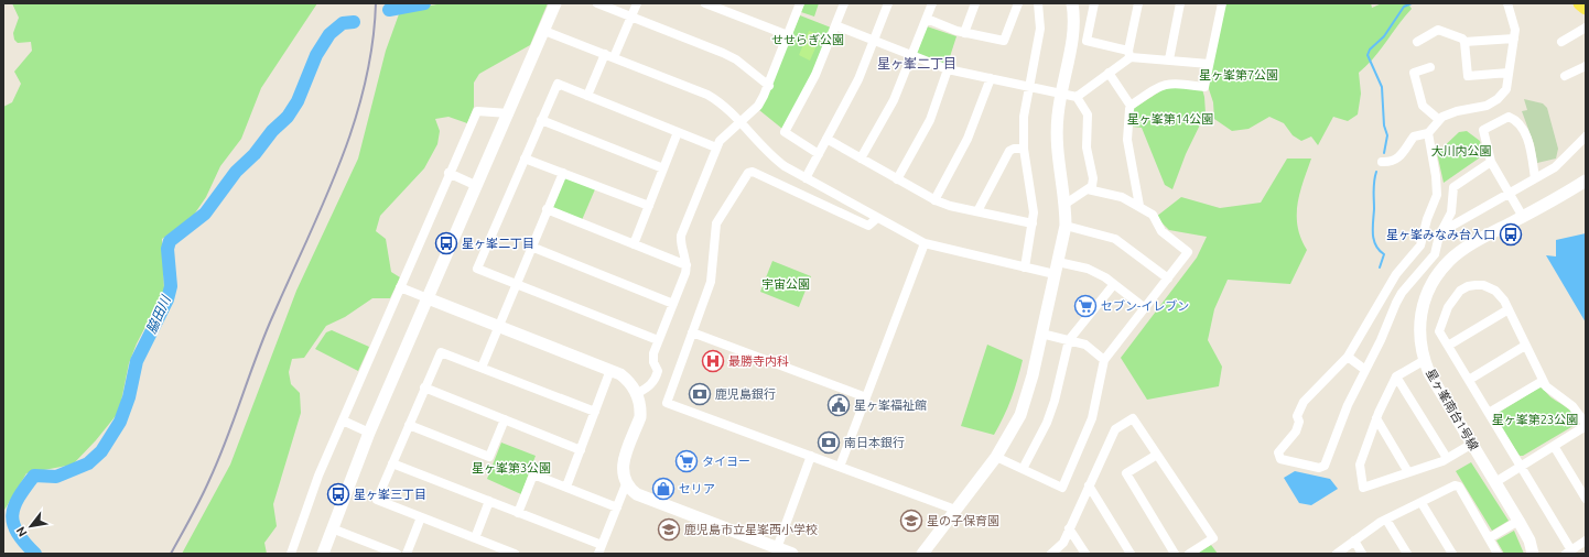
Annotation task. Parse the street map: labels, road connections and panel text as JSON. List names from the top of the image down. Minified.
{"streets":{"street":["星ヶ峯南台1号線"]},"districts":["星ヶ峯二丁目"],"water":["脇田川"],"parks":["せせらぎ公園","星ヶ峯第7公園","星ヶ峯第14公園","大川内公園","宇宙公園","星ヶ峯第23公園","星ヶ峯第3公園"],"places":{"bus stop":["星ヶ峯みなみ台入口","星ヶ峯二丁目","星ヶ峯三丁目"],"supermarket":["セブン-イレブン","タイヨー"],"hospital":["最勝寺内科"],"bank":["鹿児島銀行","南日本銀行"],"public building":["星ヶ峯福祉館"],"shop":["セリア"],"school or university":["星の子保育園","鹿児島市立星峯西小学校"]},"north":"bottom left"}
